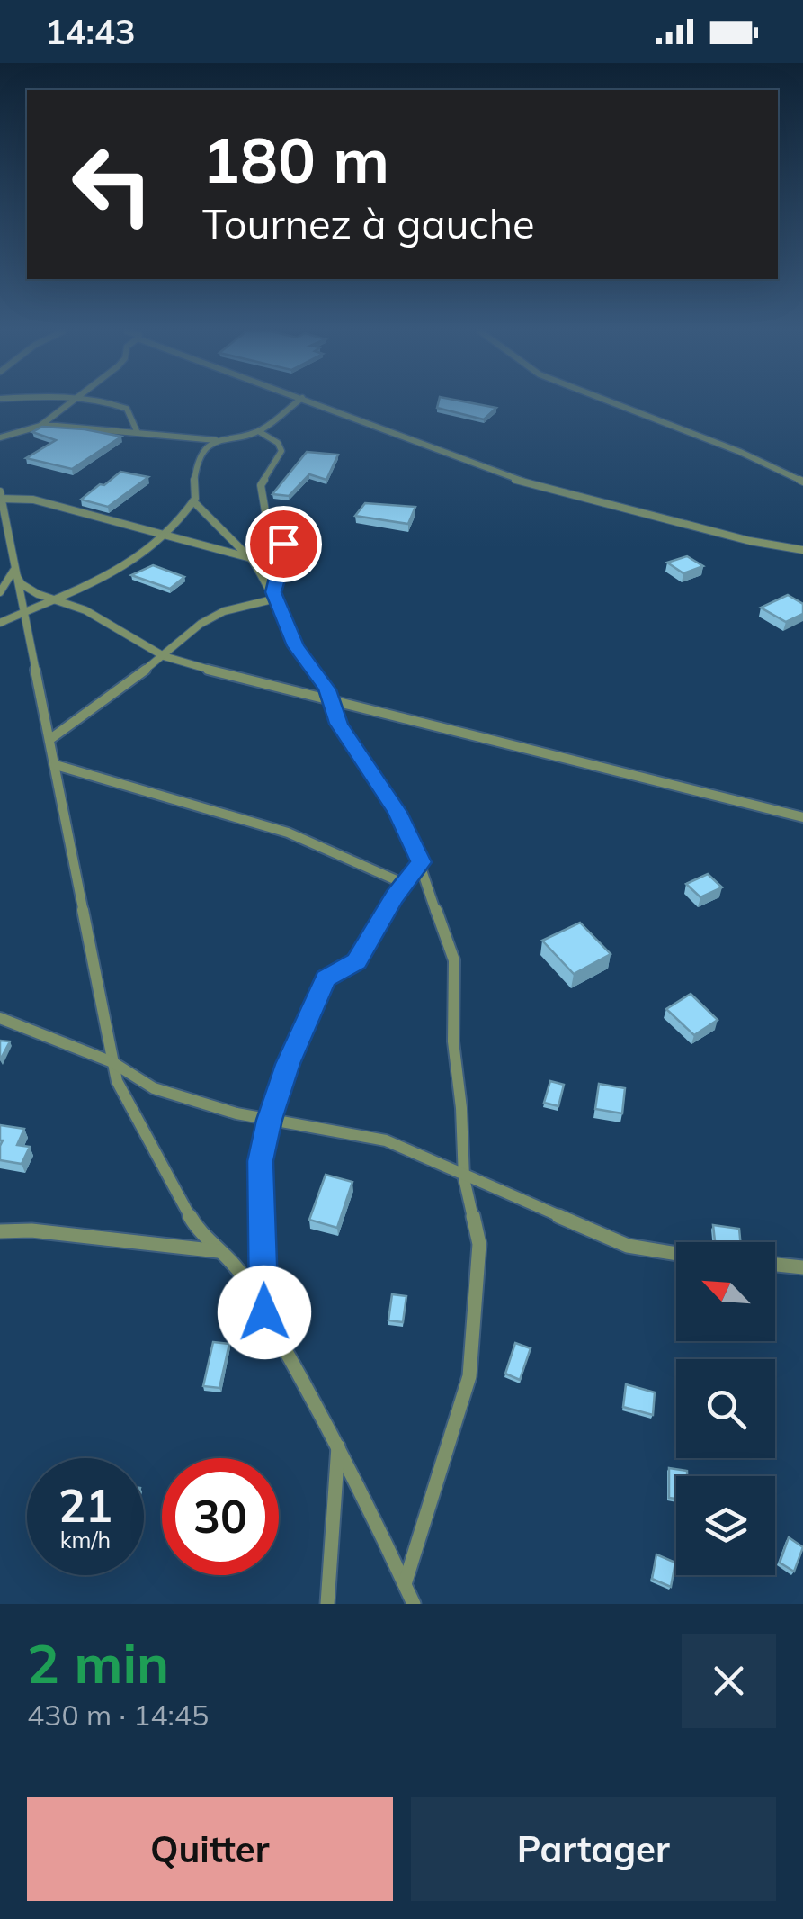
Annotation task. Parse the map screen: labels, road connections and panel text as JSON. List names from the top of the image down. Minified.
{"north":"top left","page":{"status":"14:43","turn":["180 m","Tournez à gauche"],"speed":"21 km/h","limit":"30","heading":["2 min","430 m · 14:45"],"buttons":["Quitter","Partager"]}}
